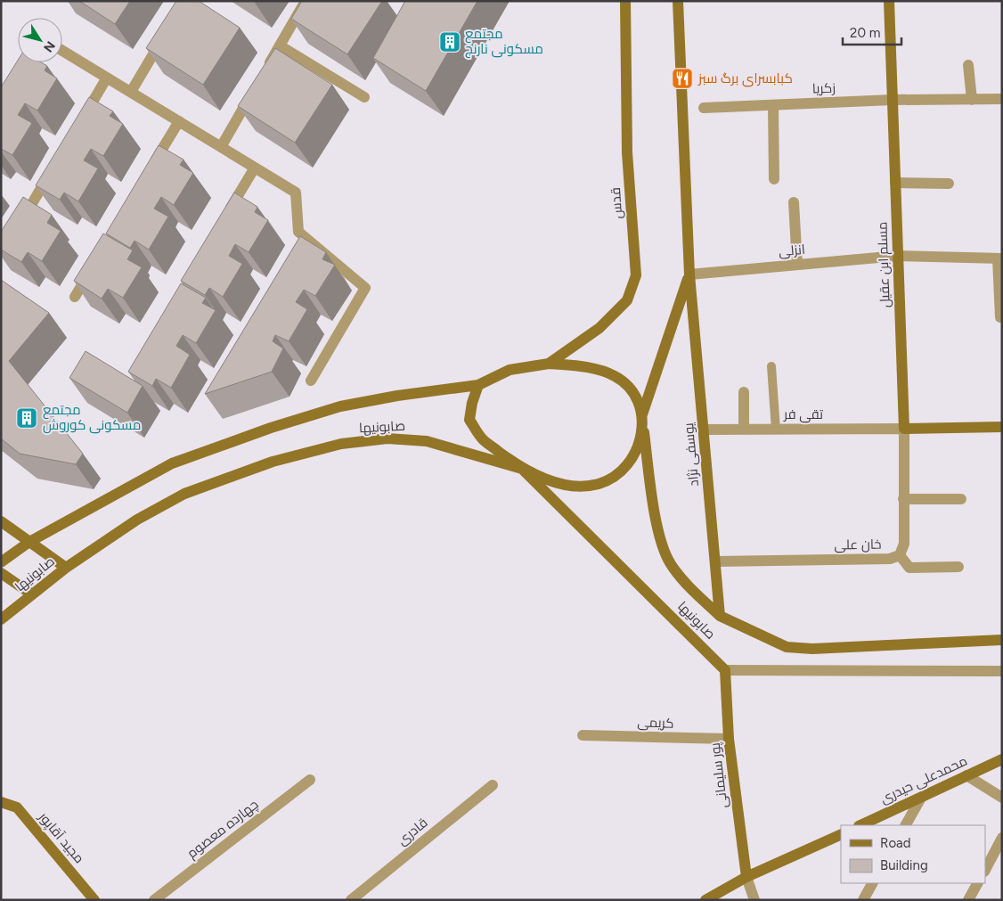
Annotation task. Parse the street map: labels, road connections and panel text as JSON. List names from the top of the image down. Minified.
{"streets":{"street":["زکریا","قدس","انزلی","مسلم ابن عقیل","تقی فر","صابونیها","یوسفی نژاد","خان علی","کریمی","پور سلیمانی","محمدعلی حیدری","چهارده معصوم","قادری","مجید آقاپور"]},"crossings":[["زکریا","مسلم ابن عقیل"],["قدس","صابونیها"],["انزلی","مسلم ابن عقیل"],["انزلی","یوسفی نژاد"],["مسلم ابن عقیل","تقی فر"],["مسلم ابن عقیل","خان علی"],["تقی فر","یوسفی نژاد"],["تقی فر","خان علی"],["صابونیها","پور سلیمانی"],["یوسفی نژاد","خان علی"],["کریمی","پور سلیمانی"]],"places":{"building":["مجتمع مسکونی نارنج","مجتمع مسکونی کوروش"],"restaurant":["کبابسرای برگ سبز"]},"legend":["Road","Building"],"scale_bar":"20 m","north":"bottom right"}
